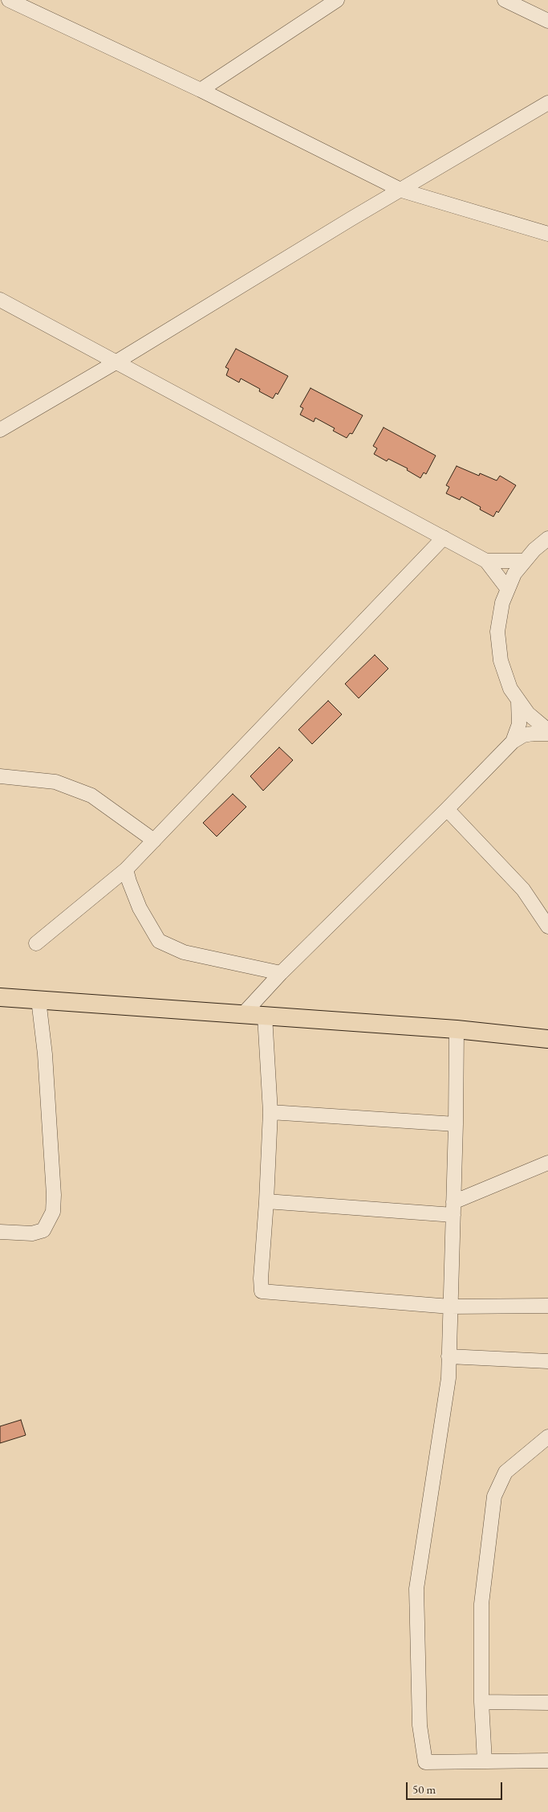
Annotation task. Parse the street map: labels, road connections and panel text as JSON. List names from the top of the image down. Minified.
{"scale_bar":"50 m"}
